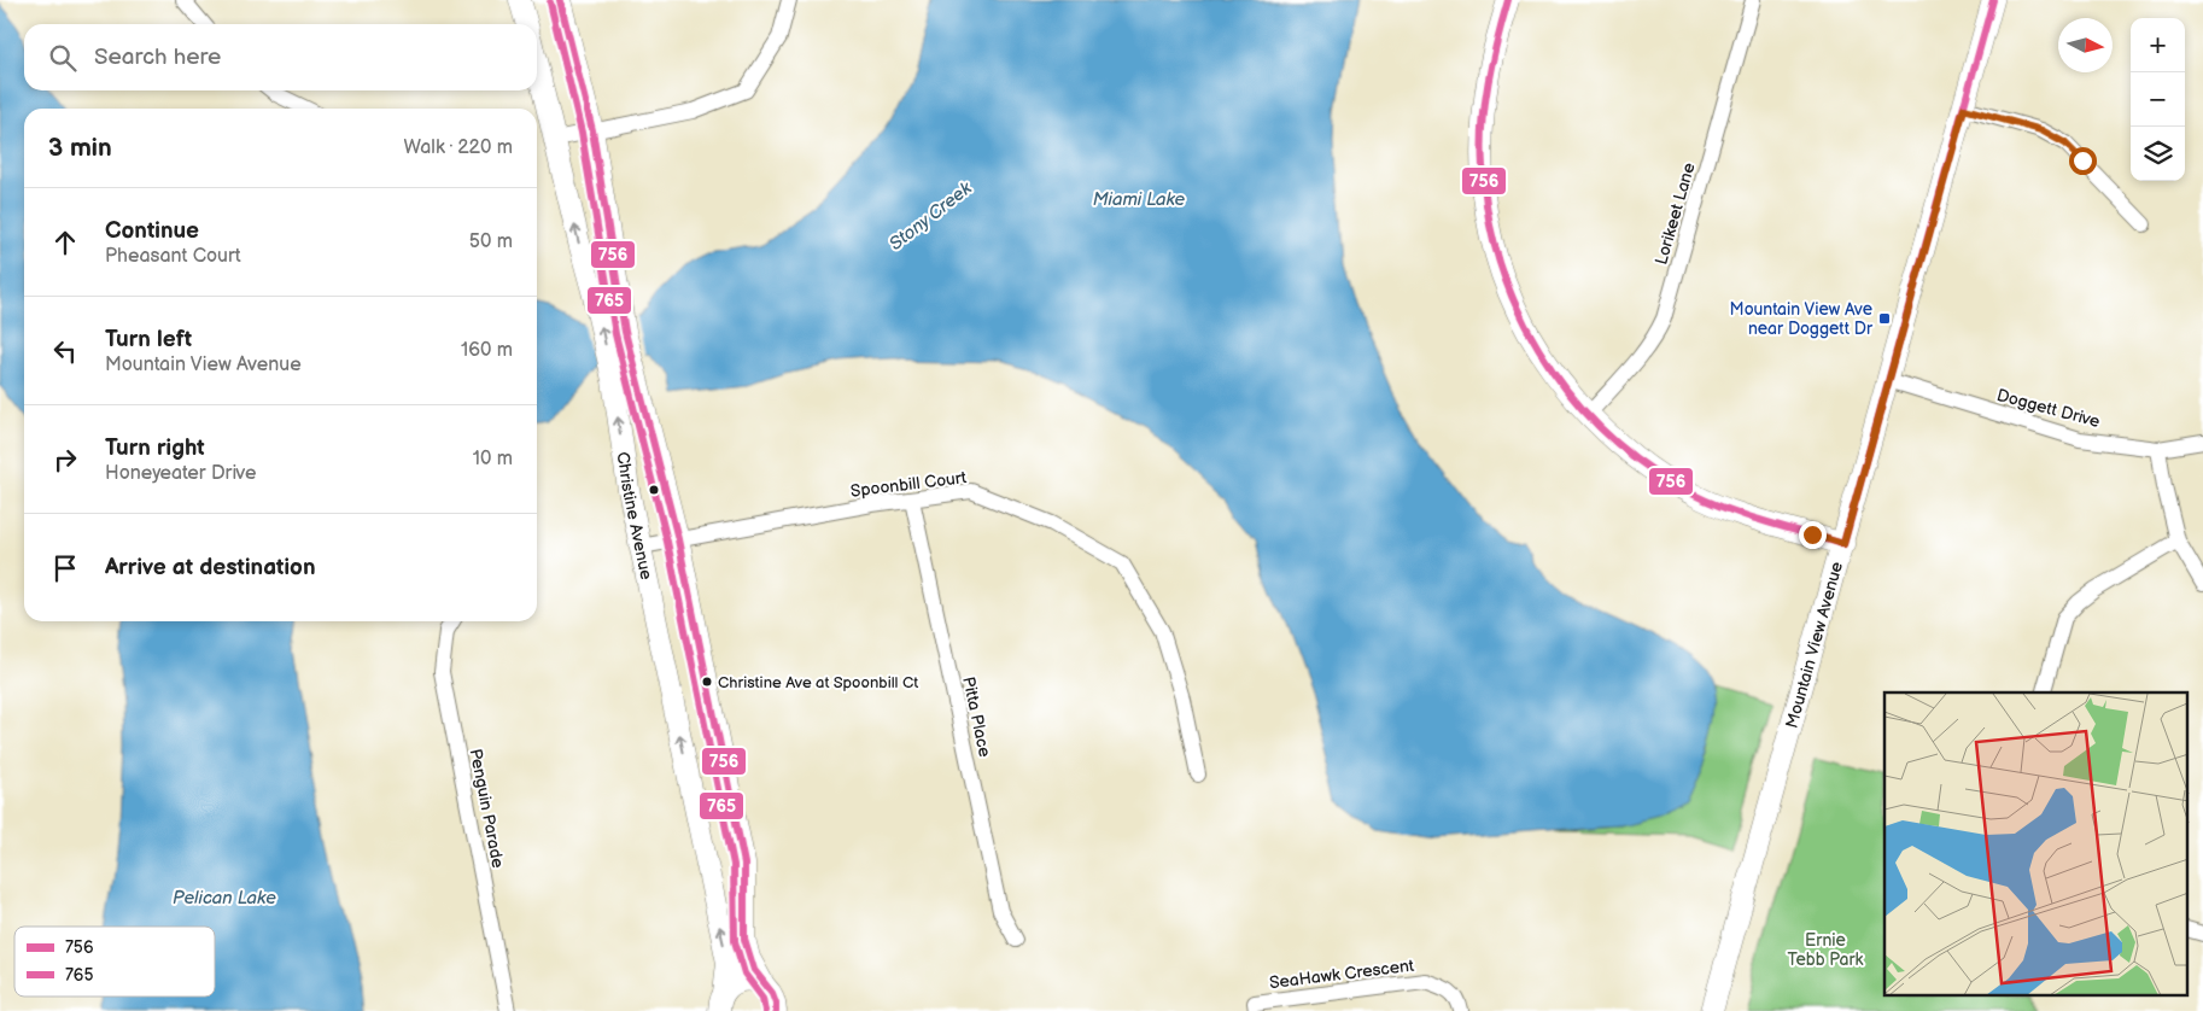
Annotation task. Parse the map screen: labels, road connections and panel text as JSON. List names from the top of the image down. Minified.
{"streets":{"street":["Lorikeet Lane","Doggett Drive","Spoonbill Court","Christine Avenue","Mountain View Avenue","Pitta Place","Penguin Parade","SeaHawk Crescent"]},"crossings":[["Doggett Drive","Mountain View Avenue"],["Spoonbill Court","Christine Avenue"],["Spoonbill Court","Pitta Place"]],"water":["Miami Lake","Stony Creek","Pelican Lake"],"parks":["Ernie Tebb Park"],"places":{"transit":["Mountain View Ave near Doggett Dr"],"other":["Christine Ave at Spoonbill Ct"]},"lines":["transit line 756","transit line 765"],"legend":["756","765"],"north":"right","page":{"map_buttons":["+","−"],"search":"Search here","heading":["3 min","Walk · 220 m"],"list":[["Continue","Pheasant Court","50 m"],["Turn left","Mountain View Avenue","160 m"],["Turn right","Honeyeater Drive","10 m"],"Arrive at destination"]}}
